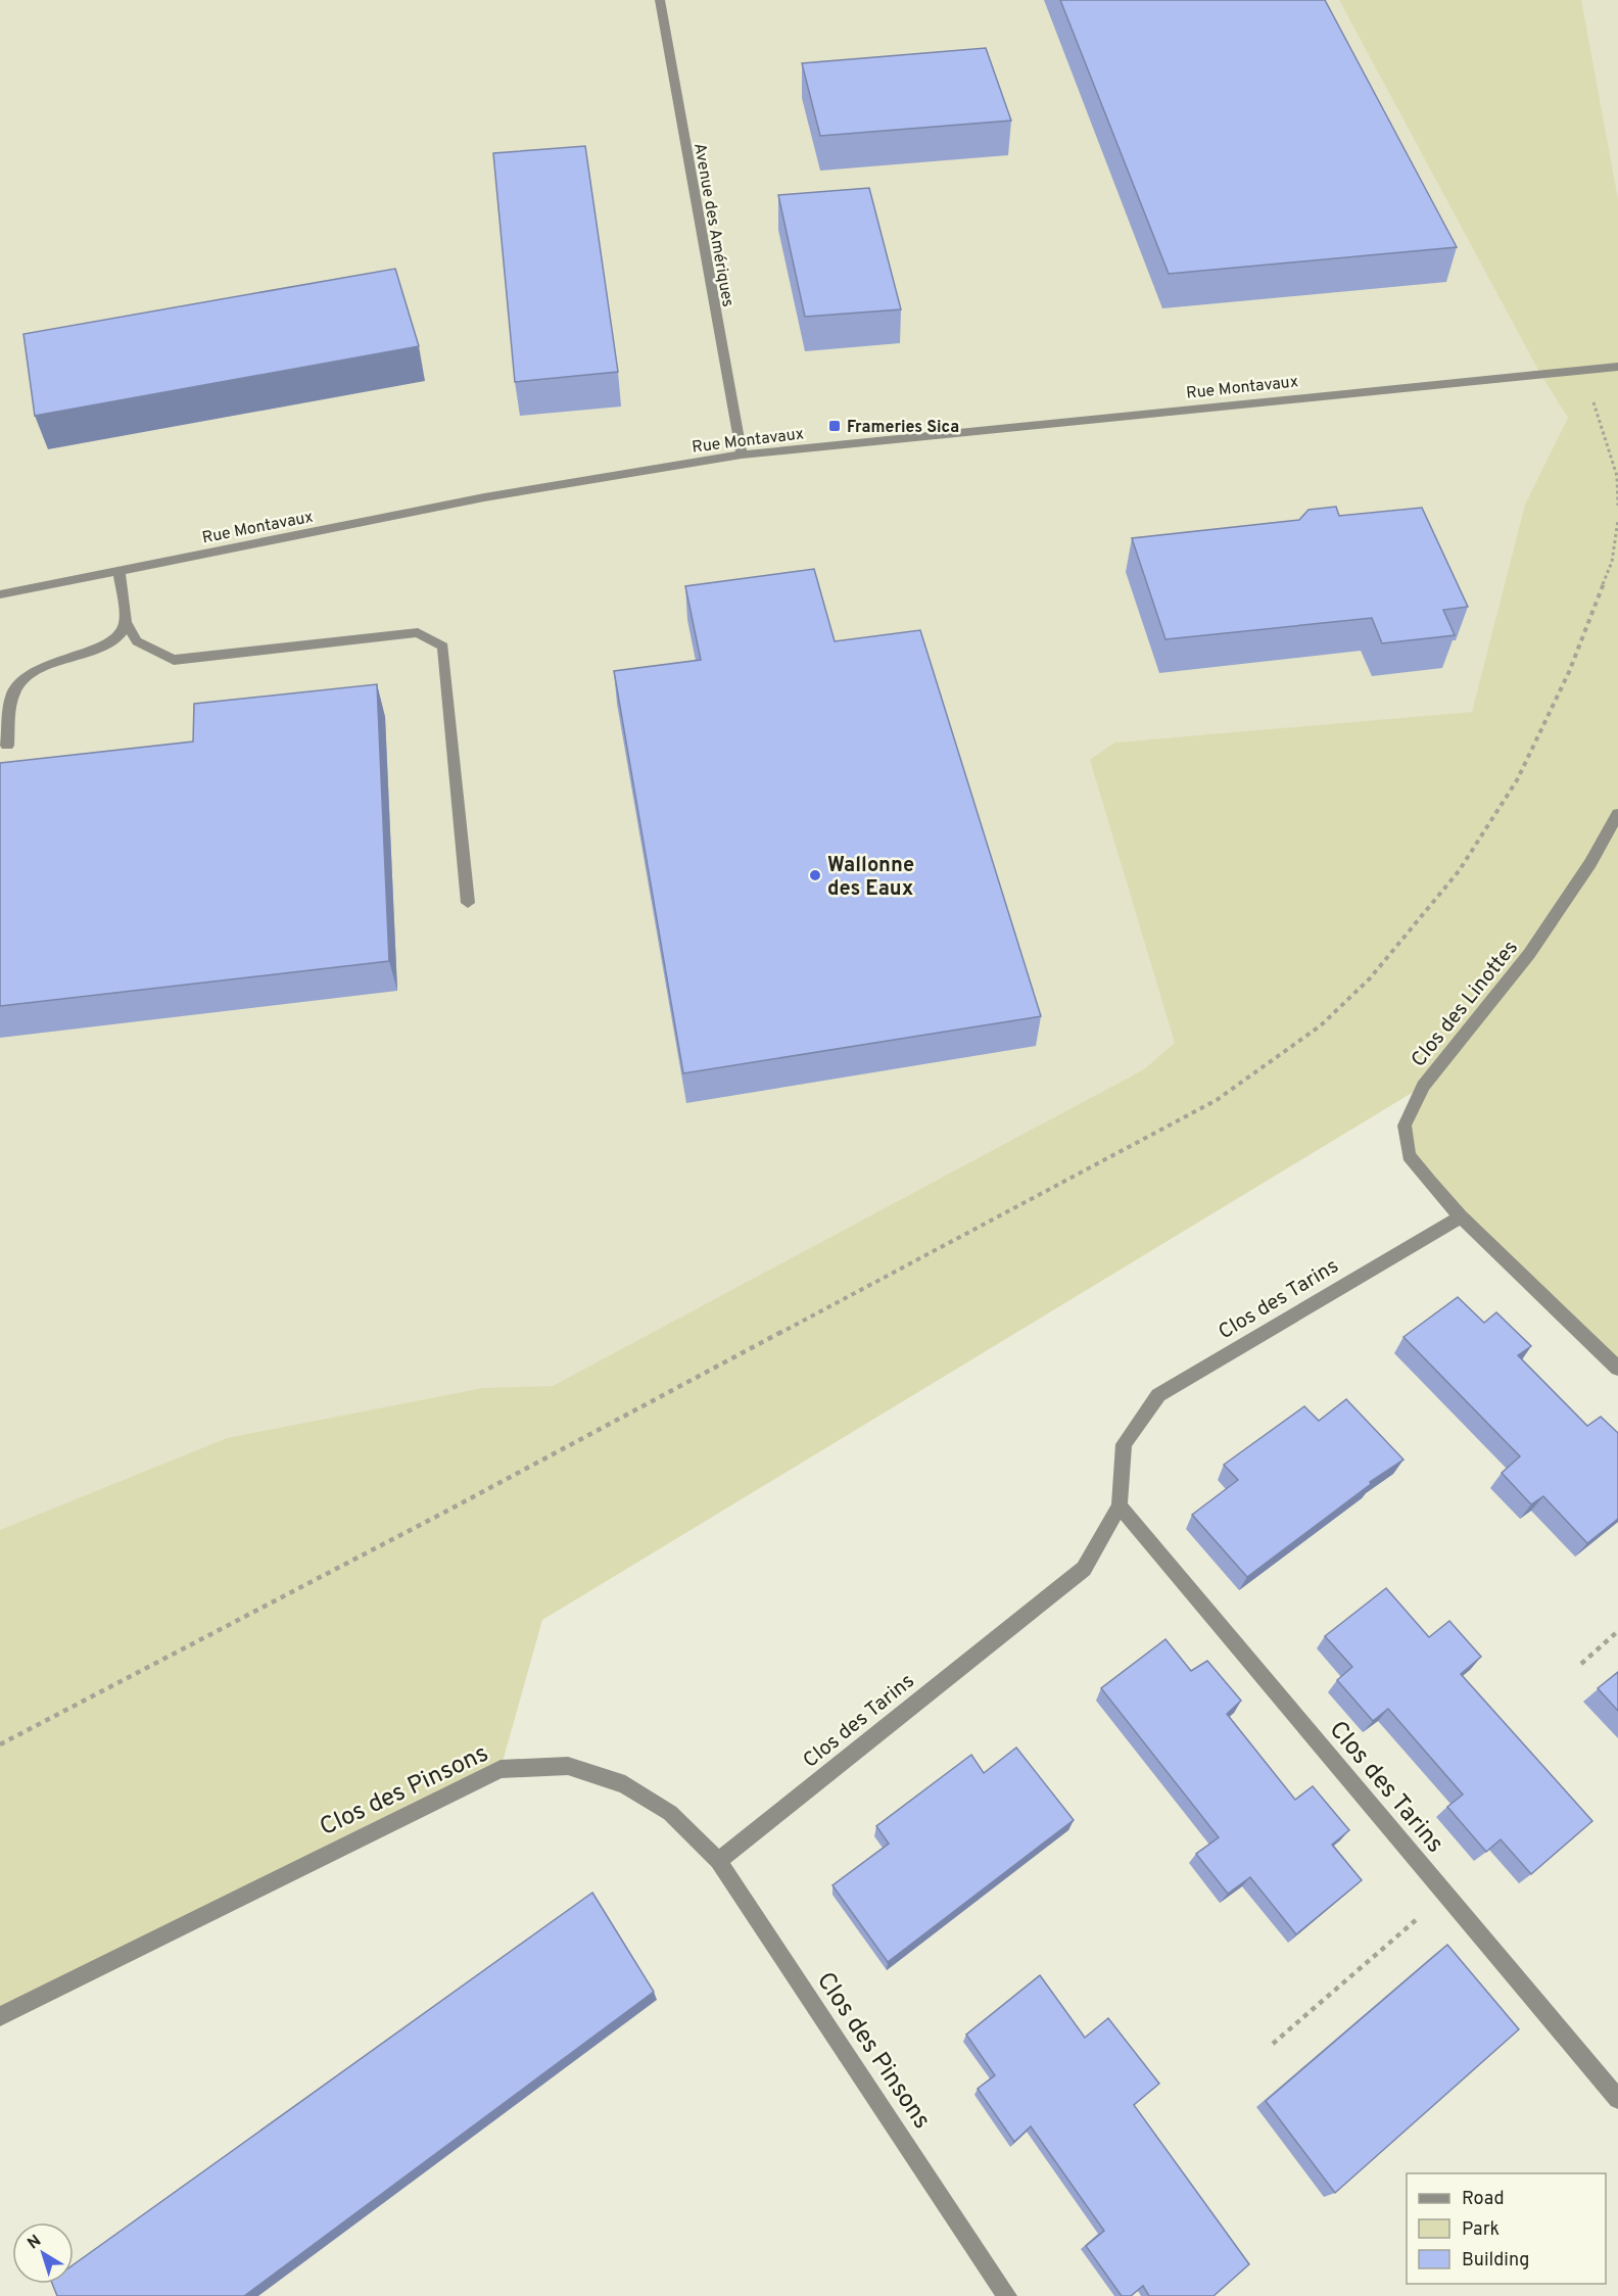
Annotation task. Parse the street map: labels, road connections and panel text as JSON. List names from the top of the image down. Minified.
{"streets":{"street":["Avenue des Amériques","Rue Montavaux","Clos des Linottes","Clos des Tarins","Clos des Pinsons"]},"crossings":[["Avenue des Amériques","Rue Montavaux"],["Clos des Linottes","Clos des Tarins"],["Clos des Tarins","Clos des Pinsons"]],"places":{"transit":["Frameries Sica"],"other":["Wallonne des Eaux"]},"legend":["Road","Park","Building"],"north":"top left"}
